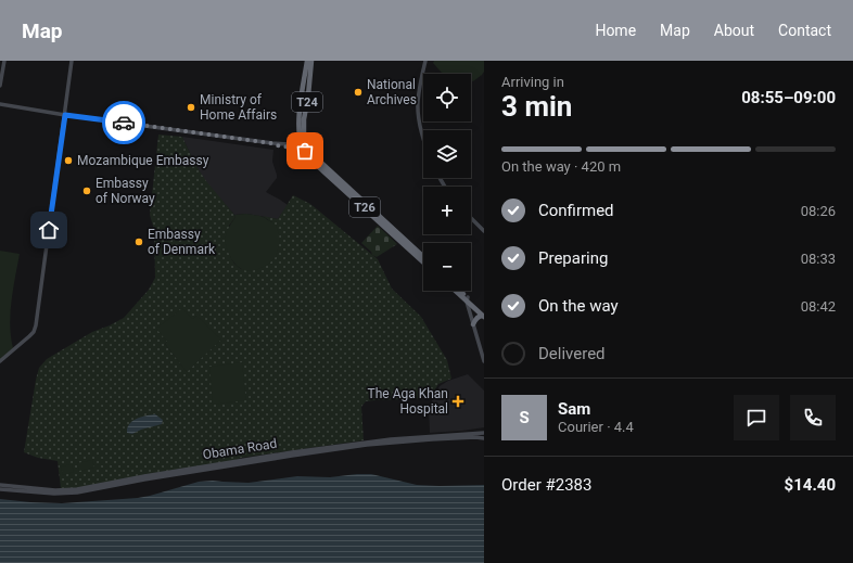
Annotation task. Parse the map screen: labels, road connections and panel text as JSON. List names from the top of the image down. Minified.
{"streets":{"highway":["T24","T26"],"street":["Obama Road"]},"crossings":[["T24","T26"]],"places":{"other":["National Archives","Ministry of Home Affairs","Mozambique Embassy","Embassy of Norway","Embassy of Denmark"],"health":["The Aga Khan Hospital"]},"page":{"header":"Map","nav":["Home","Map","About","Contact"],"heading":["3 min","Arriving in","08:55–09:00"],"panel":["Sam","Courier · 4.4","Order #2383","$14.40"],"map_buttons":["+","−"],"bar":"On the way · 420 m","list":[["Confirmed","08:26"],["Preparing","08:33"],["On the way","08:42"],"Delivered"],"round":"S"}}
